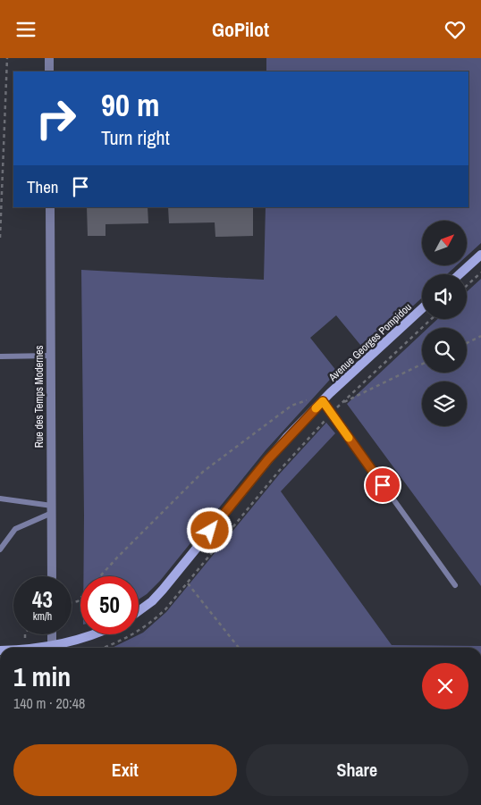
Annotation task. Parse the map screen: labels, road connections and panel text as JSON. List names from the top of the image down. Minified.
{"streets":{"main road":["Avenue Georges Pompidou"],"street":["Rue des Temps Modernes"]},"north":"top right","page":{"header":"GoPilot","turn":["90 m","Turn right"],"then":"Then","speed":"43 km/h","limit":"50","heading":["1 min","140 m · 20:48"],"buttons":["Exit","Share"]}}
